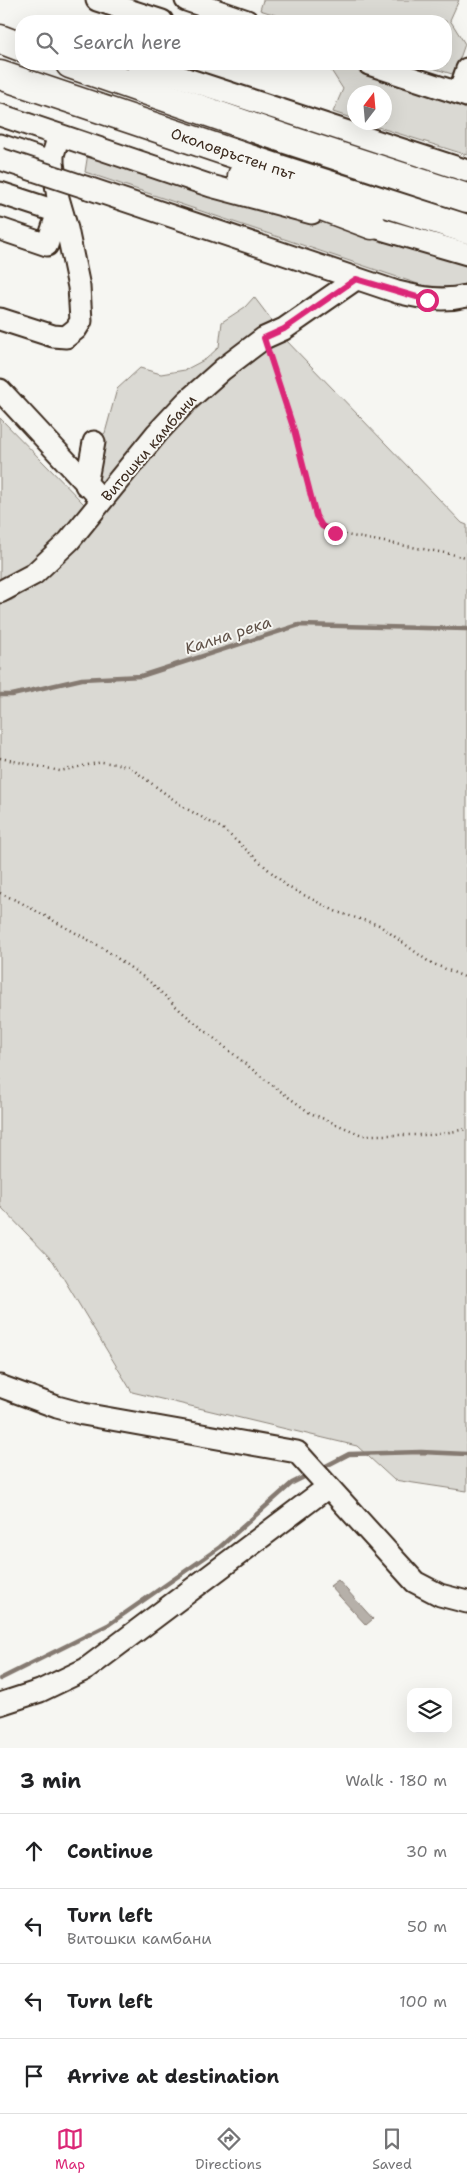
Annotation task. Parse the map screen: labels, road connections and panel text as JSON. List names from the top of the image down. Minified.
{"streets":{"highway":["Околовръстен път"],"street":["Витошки камбани"]},"water":["Кална река"],"north":"top","page":{"search":"Search here","heading":["3 min","Walk · 180 m"],"list":[["Continue","30 m"],["Turn left","Витошки камбани","50 m"],["Turn left","100 m"],"Arrive at destination"],"nav":["Map","Directions","Saved"]}}
